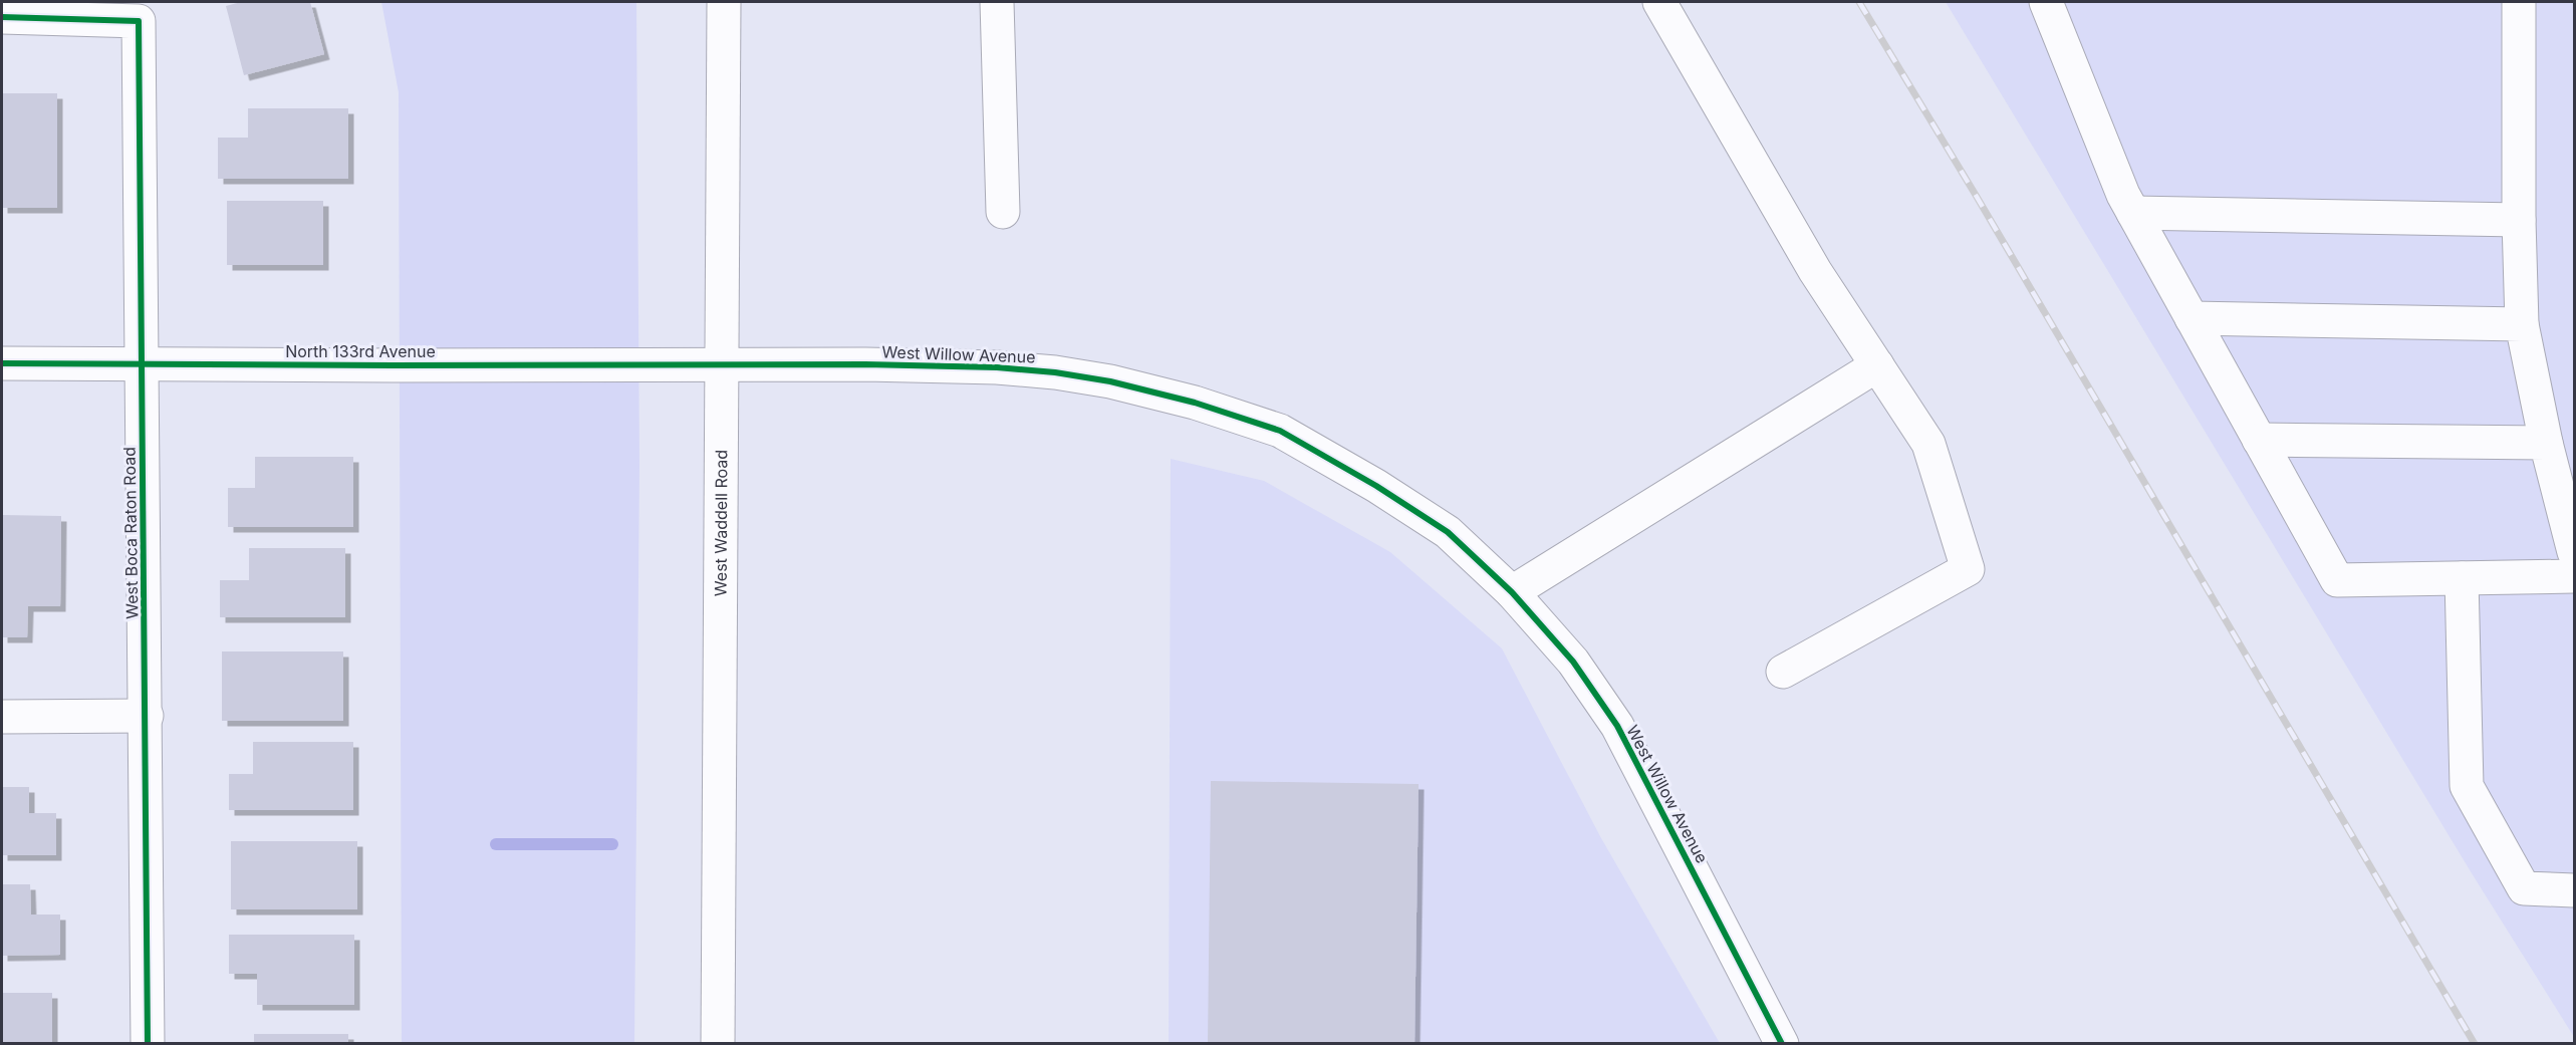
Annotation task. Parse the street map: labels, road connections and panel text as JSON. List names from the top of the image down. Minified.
{"streets":{"street":["North 133rd Avenue","West Willow Avenue","West Waddell Road","West Boca Raton Road"]},"crossings":[["North 133rd Avenue","West Willow Avenue"],["North 133rd Avenue","West Waddell Road"],["North 133rd Avenue","West Boca Raton Road"],["West Willow Avenue","West Waddell Road"]]}
